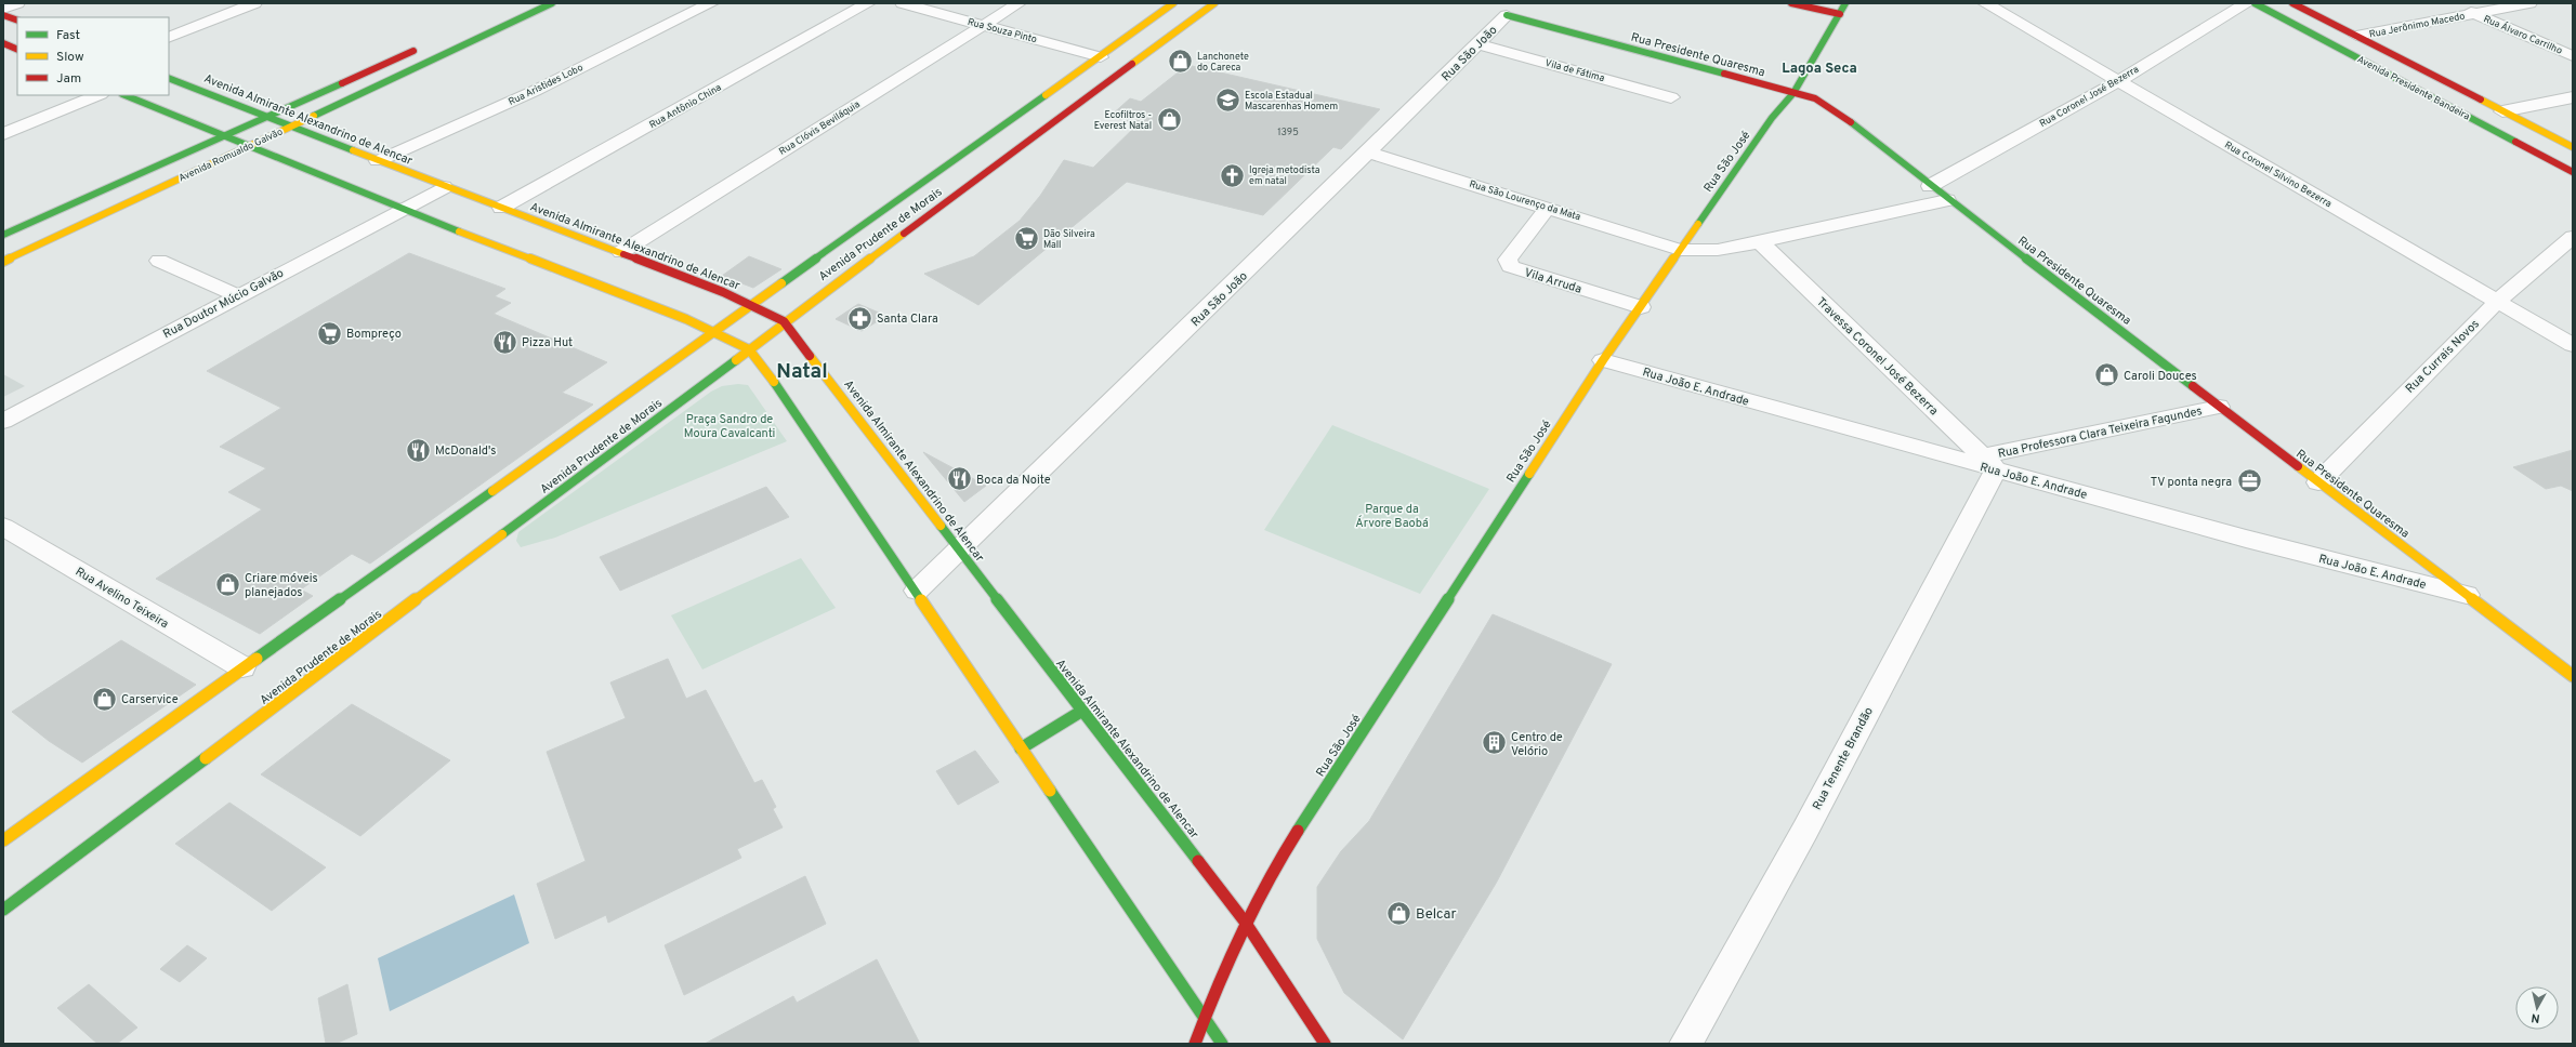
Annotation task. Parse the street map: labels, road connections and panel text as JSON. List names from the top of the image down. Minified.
{"streets":{"main road":["Rua Presidente Quaresma","Avenida Presidente Bandeira","Avenida Almirante Alexandrino de Alencar","Avenida Romualdo Galvão","Rua São José","Avenida Prudente de Morais"],"street":["Rua Jerônimo Macedo","Rua Souza Pinto","Rua Álvaro Carrilho","Rua São João","Vila de Fátima","Rua Aristides Lobo","Rua Coronel José Bezerra","Rua Antônio China","Rua Clóvis Beviláquia","Rua Coronel Silvino Bezerra","Rua São Lourenço da Mata","Vila Arruda","Rua Doutor Múcio Galvão","Travessa Coronel José Bezerra","Rua Currais Novos","Rua João E. Andrade","Rua Professora Clara Teixeira Fagundes","Rua Avelino Teixeira","Rua Tenente Brandão"]},"crossings":[["Rua Jerônimo Macedo","Rua Álvaro Carrilho"],["Rua Jerônimo Macedo","Avenida Presidente Bandeira"],["Rua Souza Pinto","Rua Clóvis Beviláquia"],["Rua Souza Pinto","Avenida Prudente de Morais"],["Rua São João","Rua Presidente Quaresma"],["Rua São João","Vila de Fátima"],["Rua São João","Avenida Almirante Alexandrino de Alencar"],["Rua São João","Rua São Lourenço da Mata"],["Rua Presidente Quaresma","Rua Coronel José Bezerra"],["Rua Presidente Quaresma","Rua São José"],["Rua Presidente Quaresma","Rua Currais Novos"],["Rua Presidente Quaresma","Rua João E. Andrade"],["Rua Presidente Quaresma","Rua Professora Clara Teixeira Fagundes"],["Rua Aristides Lobo","Avenida Almirante Alexandrino de Alencar"],["Rua Coronel José Bezerra","Rua Coronel Silvino Bezerra"],["Rua Antônio China","Avenida Almirante Alexandrino de Alencar"],["Avenida Almirante Alexandrino de Alencar","Rua Clóvis Beviláquia"],["Avenida Almirante Alexandrino de Alencar","Avenida Romualdo Galvão"],["Avenida Almirante Alexandrino de Alencar","Rua São José"],["Avenida Almirante Alexandrino de Alencar","Avenida Prudente de Morais"],["Avenida Almirante Alexandrino de Alencar","Rua Doutor Múcio Galvão"],["Rua São José","Rua São Lourenço da Mata"],["Rua São José","Vila Arruda"],["Rua São José","Rua João E. Andrade"],["Rua Coronel Silvino Bezerra","Rua Currais Novos"],["Rua São Lourenço da Mata","Vila Arruda"],["Avenida Prudente de Morais","Rua Avelino Teixeira"],["Travessa Coronel José Bezerra","Rua João E. Andrade"],["Travessa Coronel José Bezerra","Rua Professora Clara Teixeira Fagundes"],["Travessa Coronel José Bezerra","Rua Tenente Brandão"],["Rua João E. Andrade","Rua Professora Clara Teixeira Fagundes"],["Rua João E. Andrade","Rua Tenente Brandão"],["Rua Professora Clara Teixeira Fagundes","Rua Tenente Brandão"]],"districts":["Lagoa Seca","Natal"],"parks":["Praça Sandro de Moura Cavalcanti","Parque da Árvore Baobá"],"places":{"shop":["Lanchonete do Careca","Ecofiltros - Everest Natal","Caroli Douces","Criare móveis planejados","Carservice","Belcar"],"school or university":["Escola Estadual Mascarenhas Homem"],"church":["Igreja metodista em natal"],"supermarket":["Dão Silveira Mall","Bompreço"],"pharmacy":["Santa Clara"],"restaurant":["Pizza Hut","McDonald's","Boca da Noite"],"office":["TV ponta negra"],"building":["Centro de Velório"]},"house_numbers":["1395"],"legend":["Fast","Slow","Jam"],"north":"bottom"}
